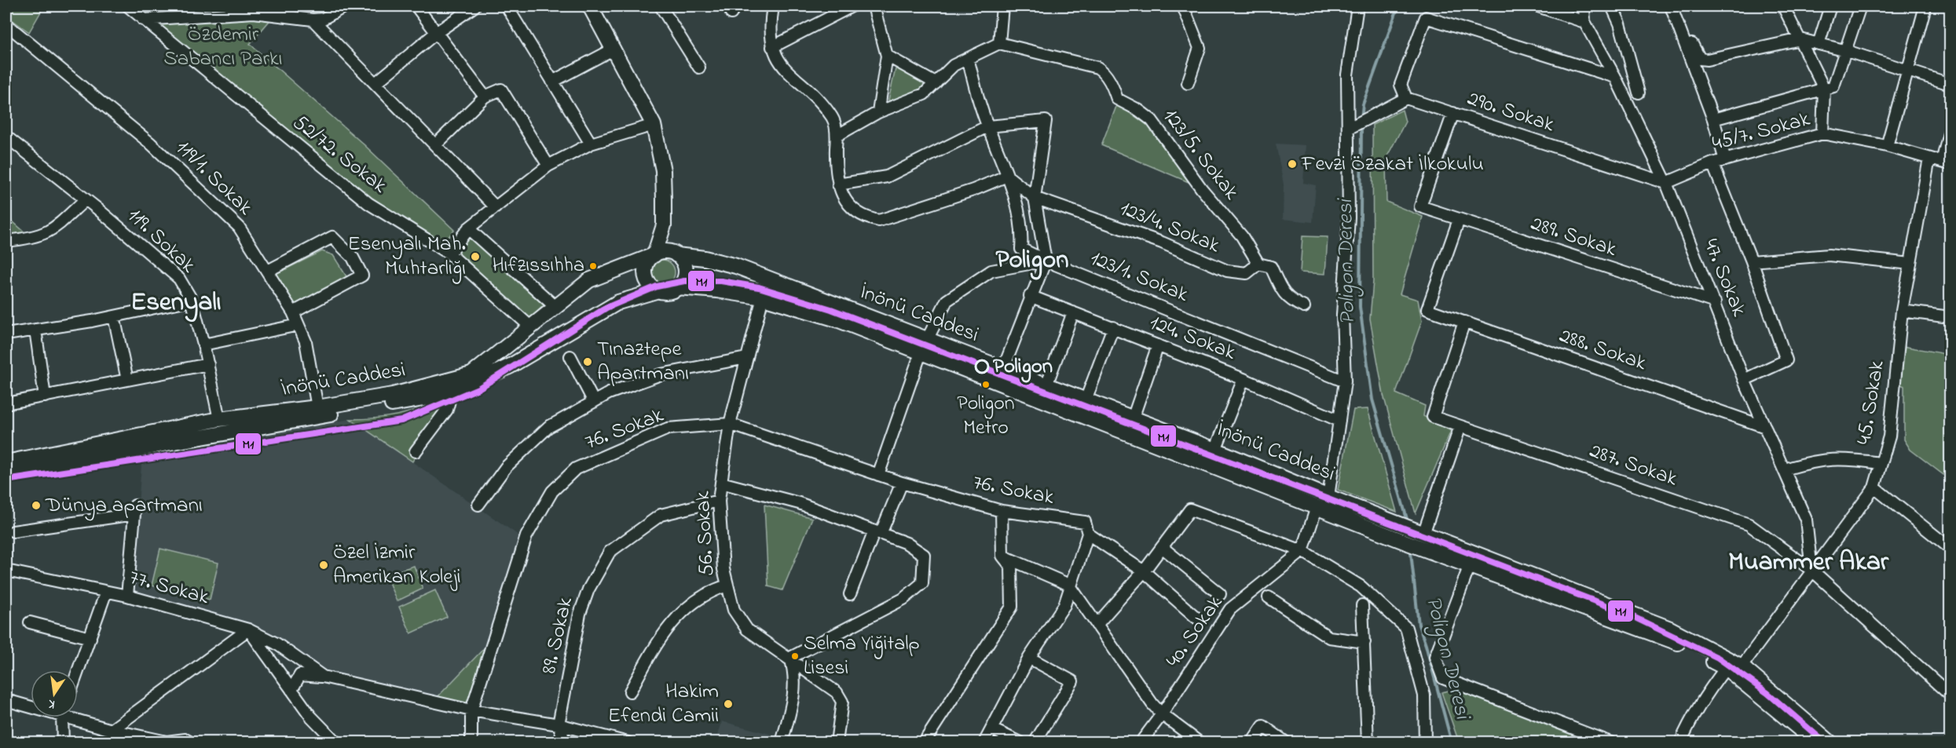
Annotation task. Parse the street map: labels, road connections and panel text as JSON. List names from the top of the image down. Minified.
{"streets":{"main road":["İnönü Caddesi"],"street":["290. Sokak","45/7. Sokak","52/72. Sokak","123/5. Sokak","119/1. Sokak","123/4. Sokak","289. Sokak","119. Sokak","123/1. Sokak","47. Sokak","124. Sokak","288. Sokak","45. Sokak","76. Sokak","287. Sokak","56. Sokak","77. Sokak","40. Sokak","89. Sokak"]},"crossings":[["290. Sokak","45/7. Sokak"],["290. Sokak","289. Sokak"],["290. Sokak","47. Sokak"],["45/7. Sokak","47. Sokak"],["45/7. Sokak","45. Sokak"],["52/72. Sokak","İnönü Caddesi"],["123/5. Sokak","123/4. Sokak"],["119/1. Sokak","İnönü Caddesi"],["123/4. Sokak","123/1. Sokak"],["289. Sokak","47. Sokak"],["289. Sokak","288. Sokak"],["119. Sokak","İnönü Caddesi"],["47. Sokak","288. Sokak"],["47. Sokak","45. Sokak"],["47. Sokak","287. Sokak"],["İnönü Caddesi","45. Sokak"],["İnönü Caddesi","56. Sokak"],["288. Sokak","287. Sokak"],["45. Sokak","287. Sokak"],["76. Sokak","56. Sokak"],["56. Sokak","89. Sokak"]],"districts":["Poligon","Esenyalı","Muammer Akar"],"water":["Poligon Deresi"],"parks":["Özdemir Sabancı Parkı"],"places":["Fevzi Özakat İlkokulu","Esenyalı Mah. Muhtarlığı","Hıfzıssıhha","Tınaztepe Apartmanı","Poligon","Poligon Metro","Dünya apartmanı","Özel İzmir Amerikan Koleji","Selma Yiğitalp Lisesi","Hakim Efendi Camii"],"lines":["transit line M1"],"north":"bottom"}
